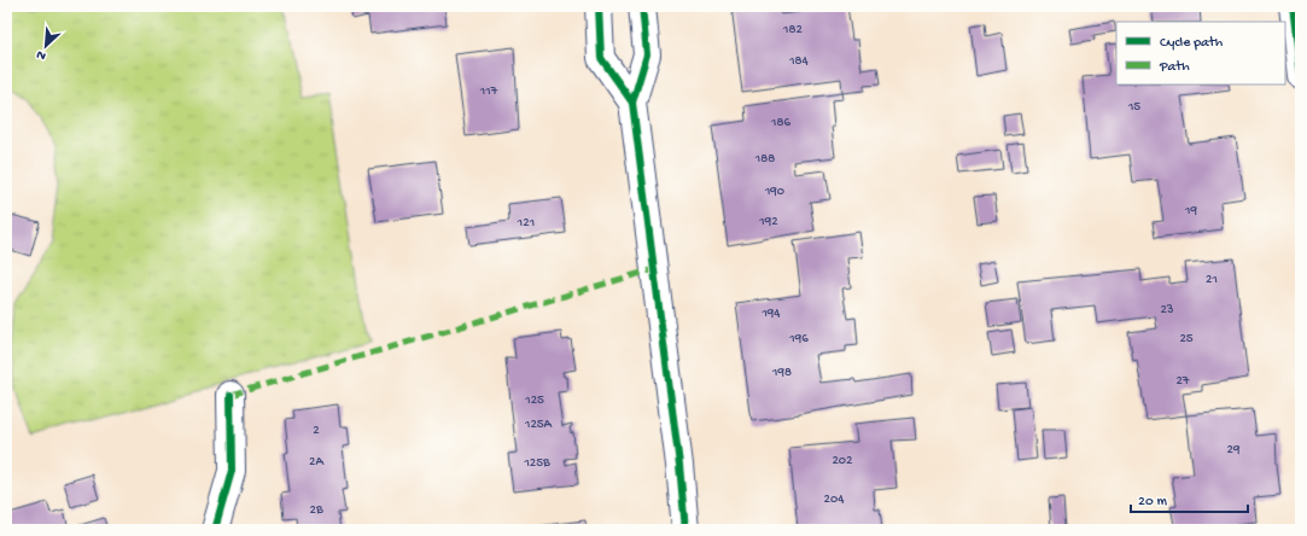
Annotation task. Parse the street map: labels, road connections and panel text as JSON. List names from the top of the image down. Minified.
{"house_numbers":["182","184","117","15","186","188","190","19","192","121","21","23","194","196","25","198","27","125","125A","2","29","202","2A","125B","204","2B"],"legend":["Cycle path","Path"],"scale_bar":"20 m","north":"bottom left"}
